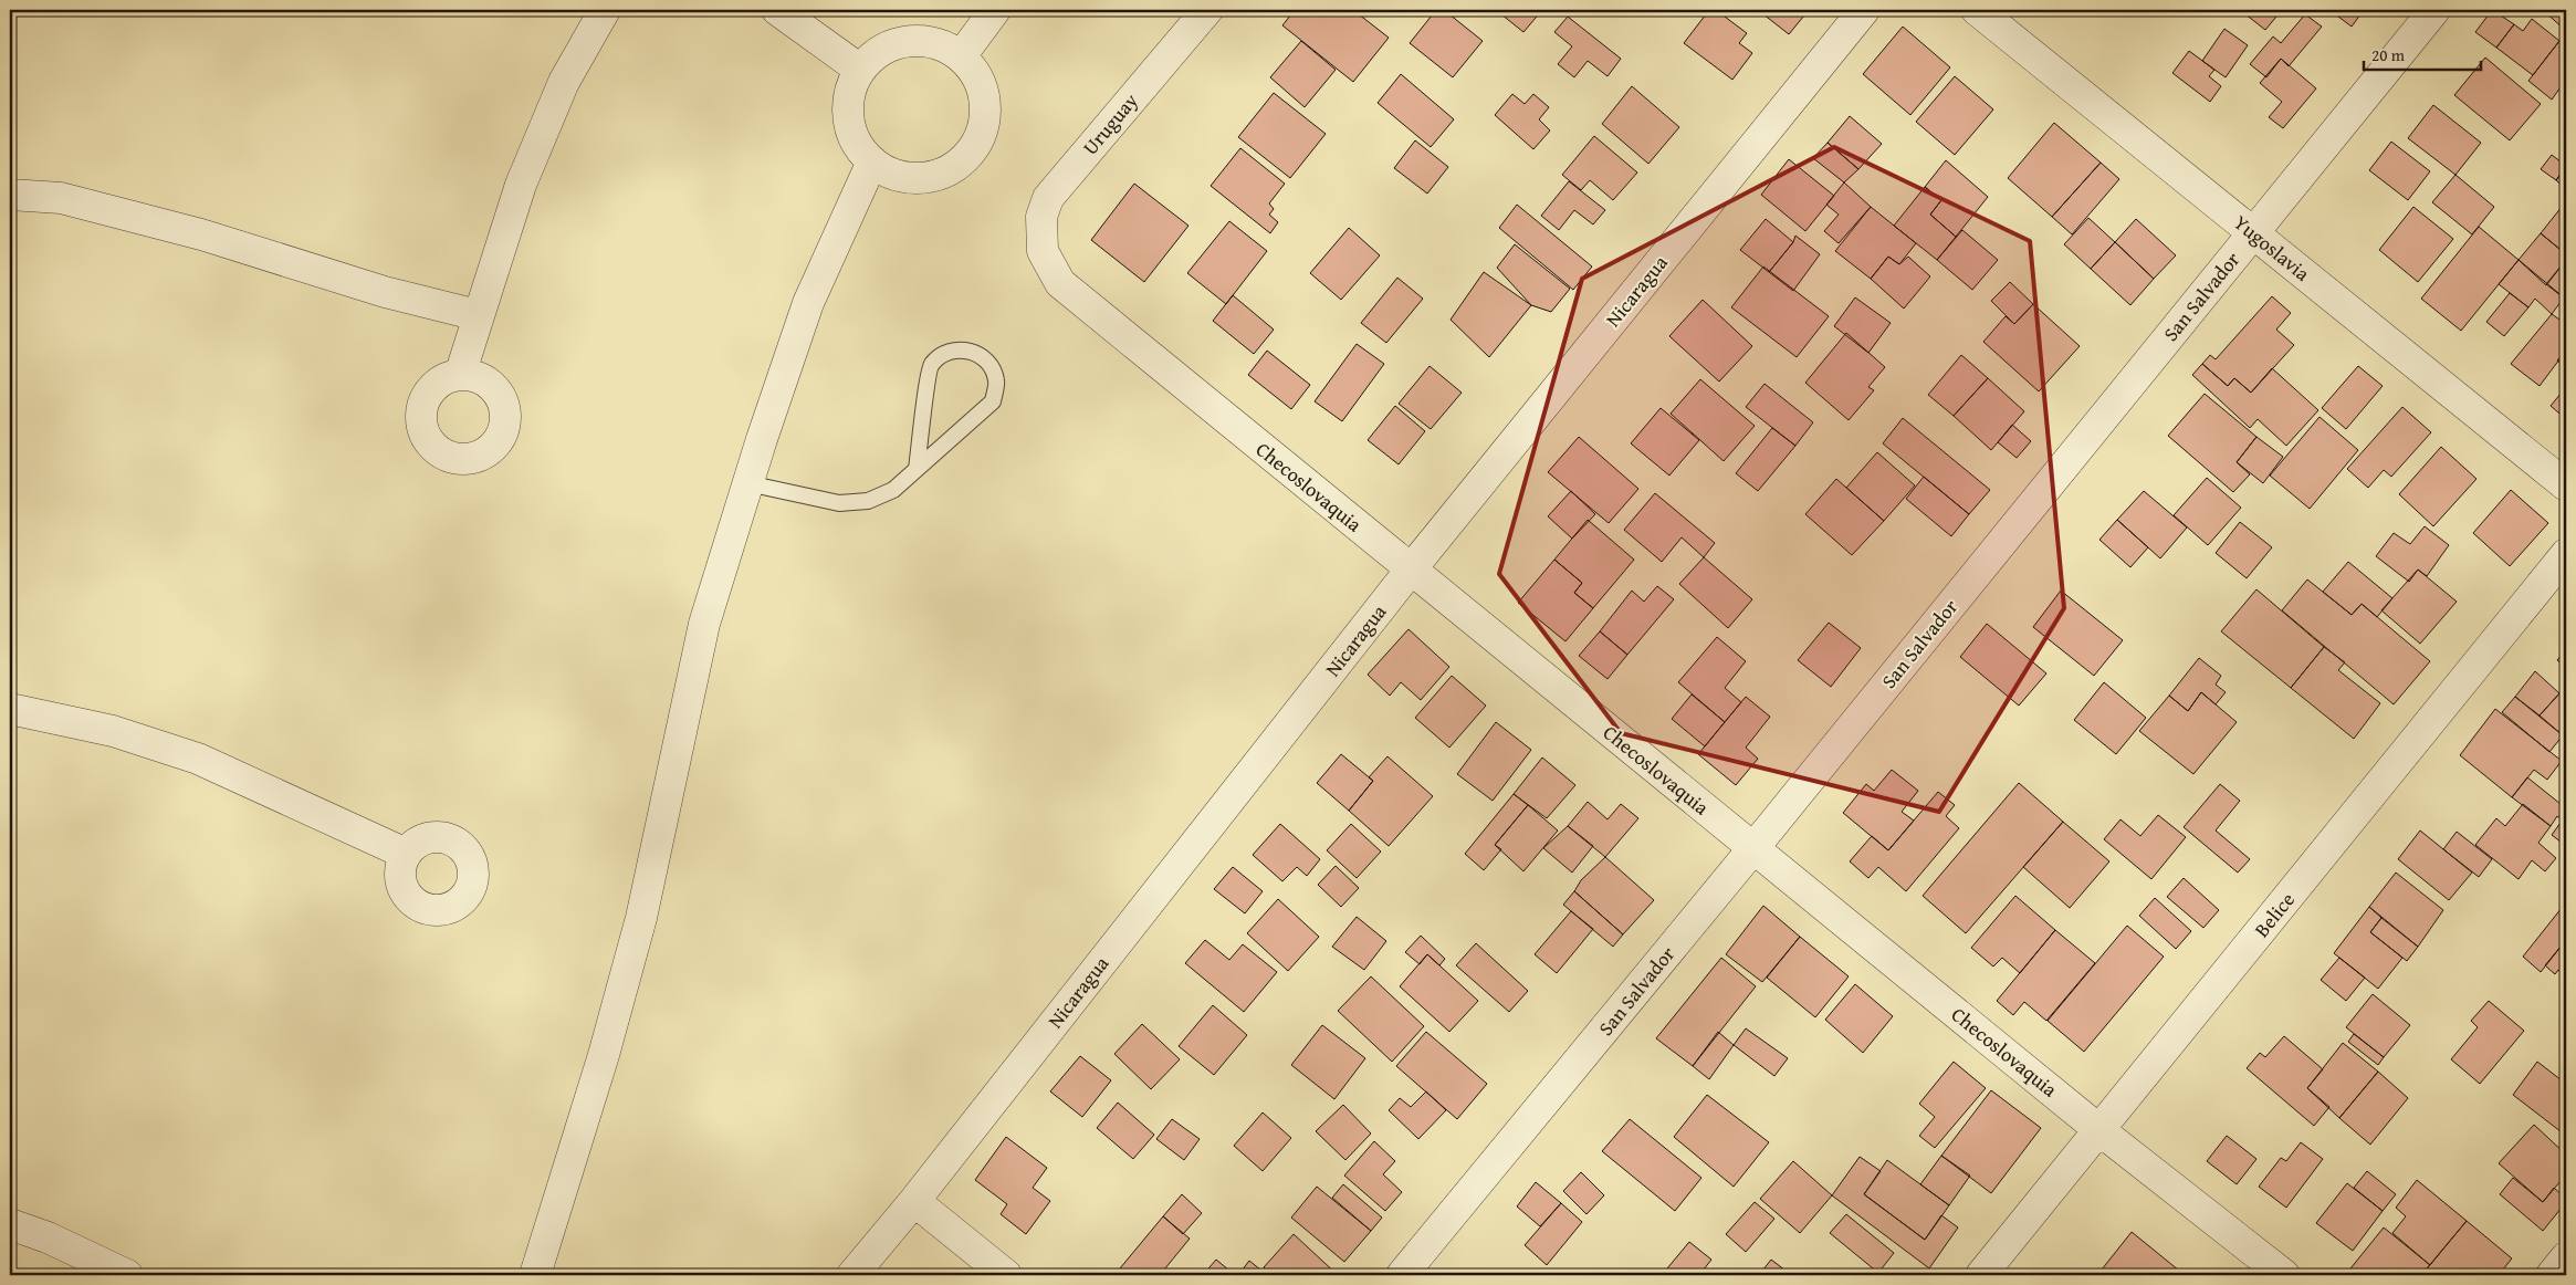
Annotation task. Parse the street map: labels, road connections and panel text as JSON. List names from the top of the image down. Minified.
{"streets":{"street":["Uruguay","Yugoslavia","Nicaragua","San Salvador","Checoslovaquia","Belice"]},"crossings":[["Uruguay","Checoslovaquia"],["Yugoslavia","San Salvador"],["Nicaragua","Checoslovaquia"],["San Salvador","Checoslovaquia"],["Checoslovaquia","Belice"]],"scale_bar":"20 m"}
